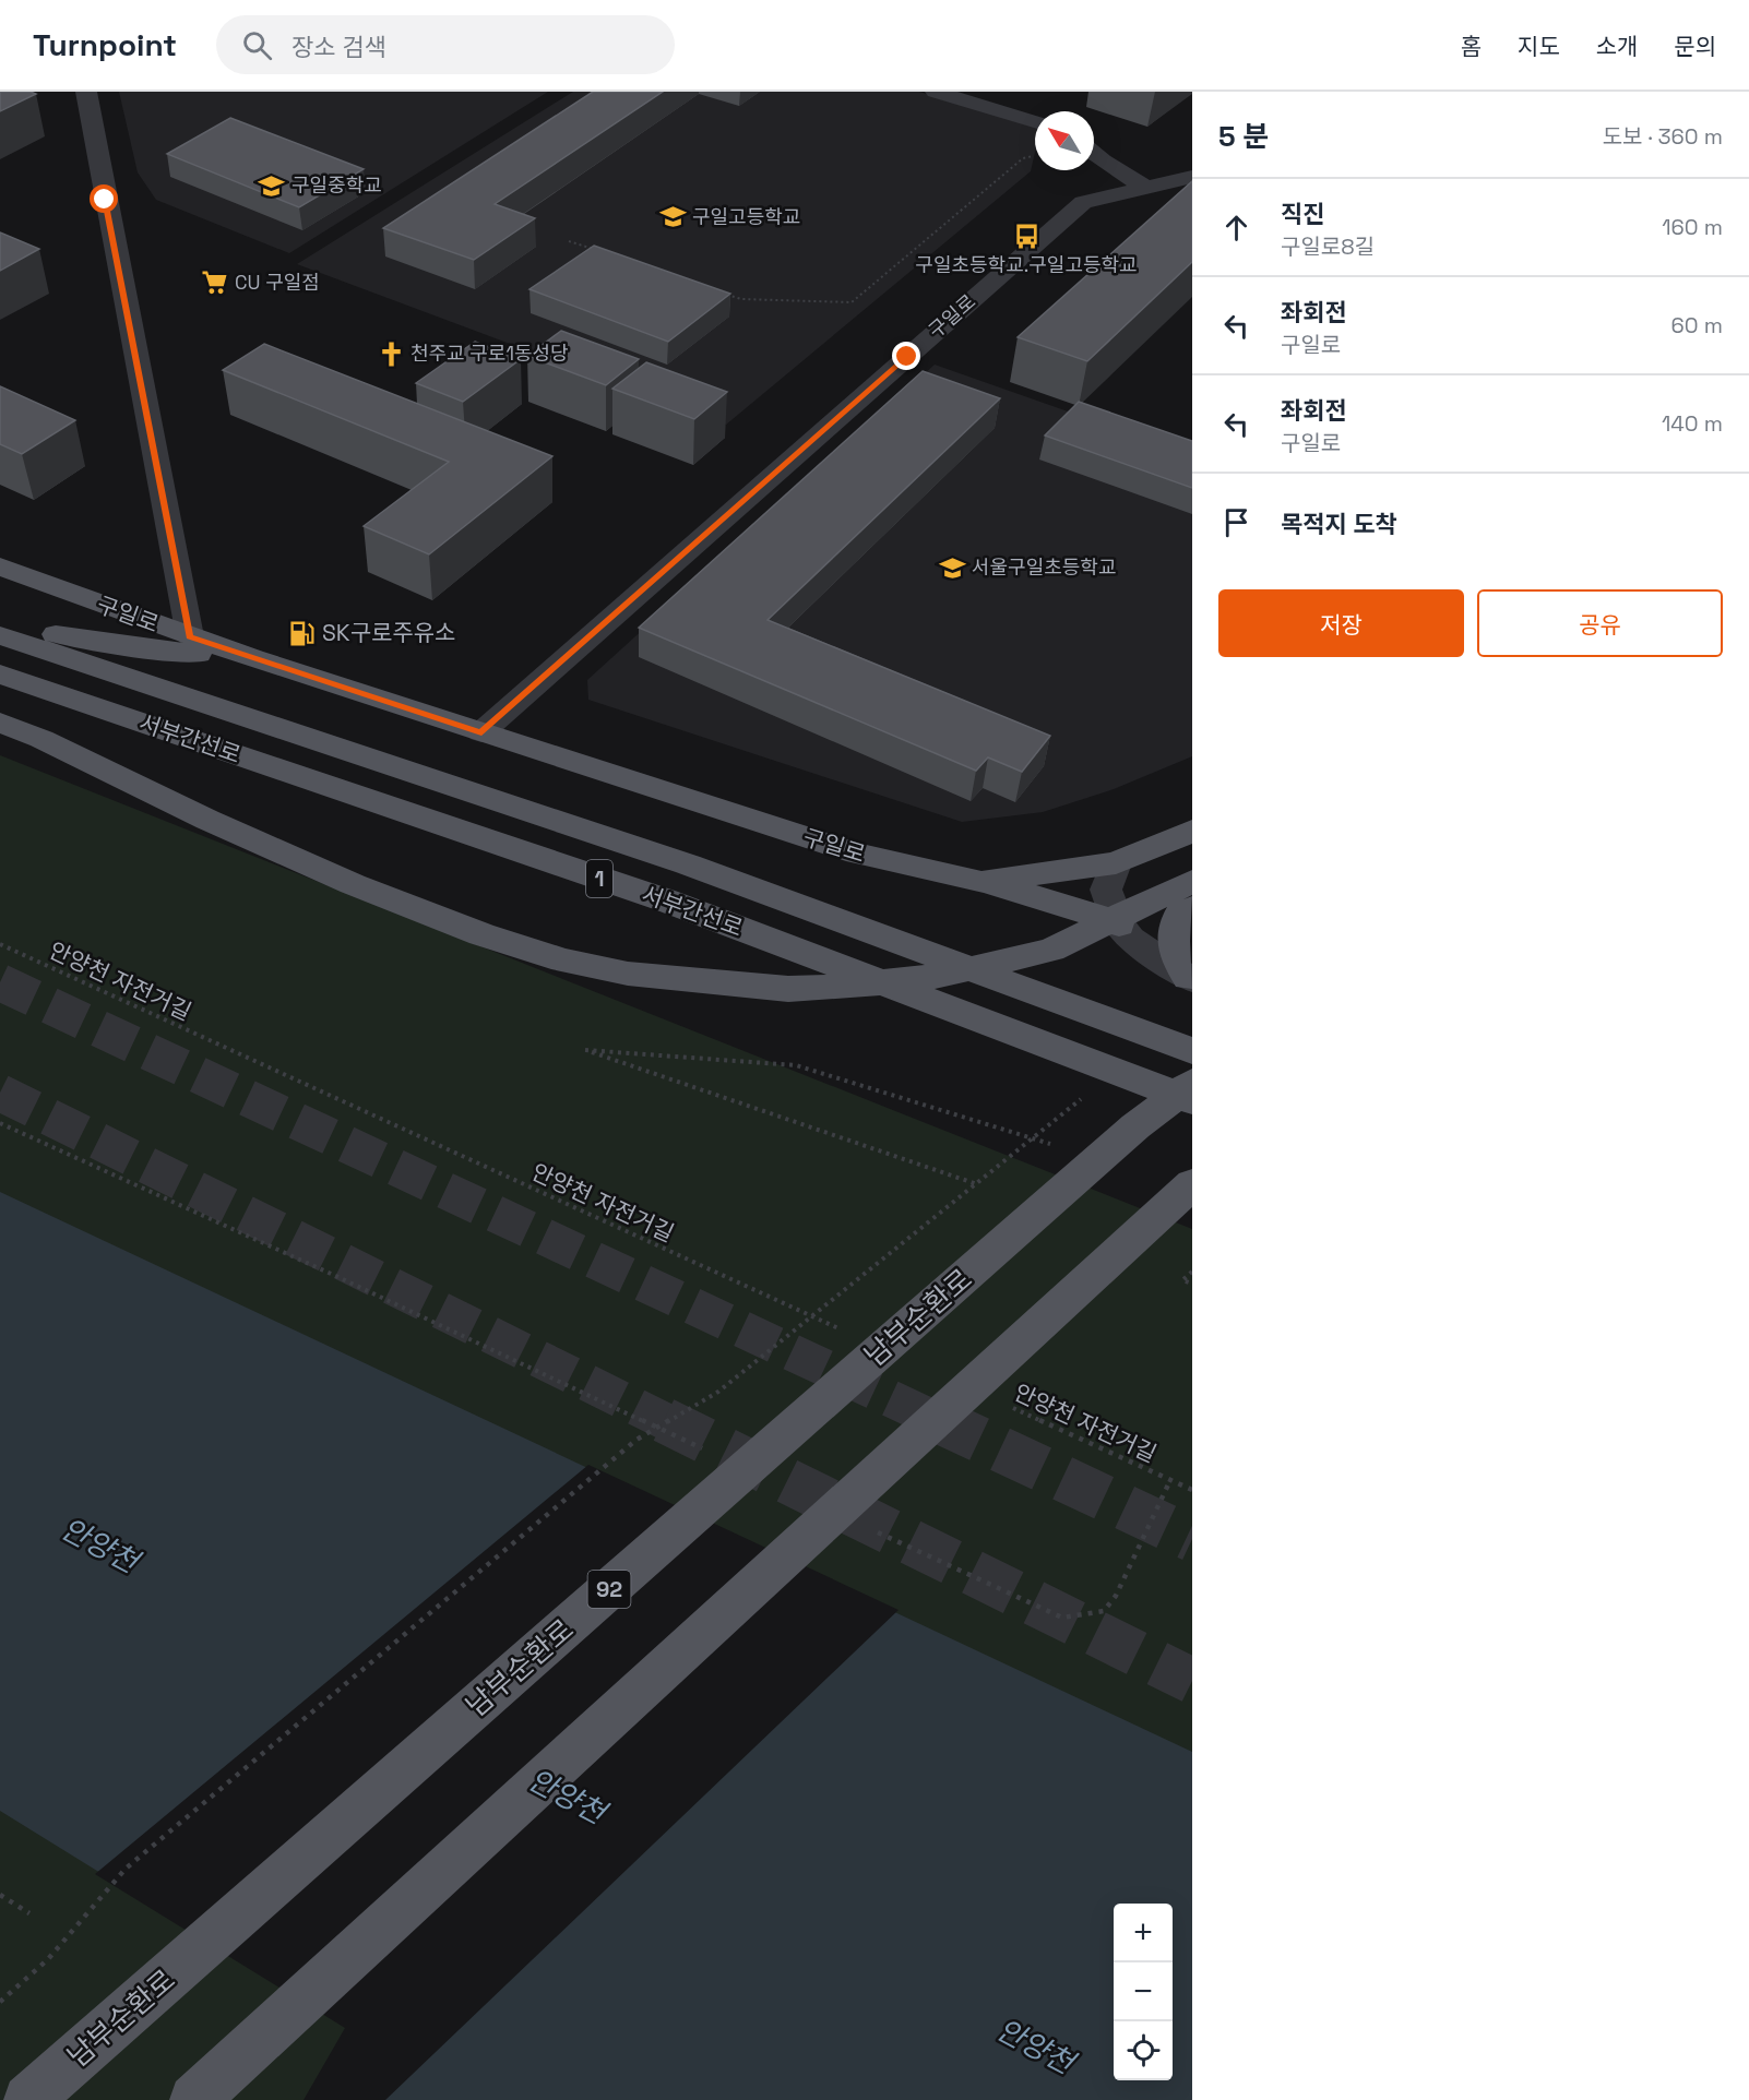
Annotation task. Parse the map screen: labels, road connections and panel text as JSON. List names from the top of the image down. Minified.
{"streets":{"main road":["구일로","서부간선로","1","남부순환로","92"],"path":["안양천 자전거길"]},"water":["안양천"],"places":{"school or university":["구일중학교","구일고등학교","서울구일초등학교"],"bus stop":["구일초등학교.구일고등학교"],"supermarket":["CU 구일점"],"church":["천주교 구로1동성당"],"fuel station":["SK구로주유소"]},"north":"top left","page":{"header":"Turnpoint","search":"장소 검색","nav":["홈","지도","소개","문의"],"heading":["5 분","도보 · 360 m"],"list":[["직진","구일로8길","160 m"],["좌회전","구일로","60 m"],["좌회전","구일로","140 m"],"목적지 도착"],"buttons":["저장","공유"],"map_buttons":["+","−"]}}
